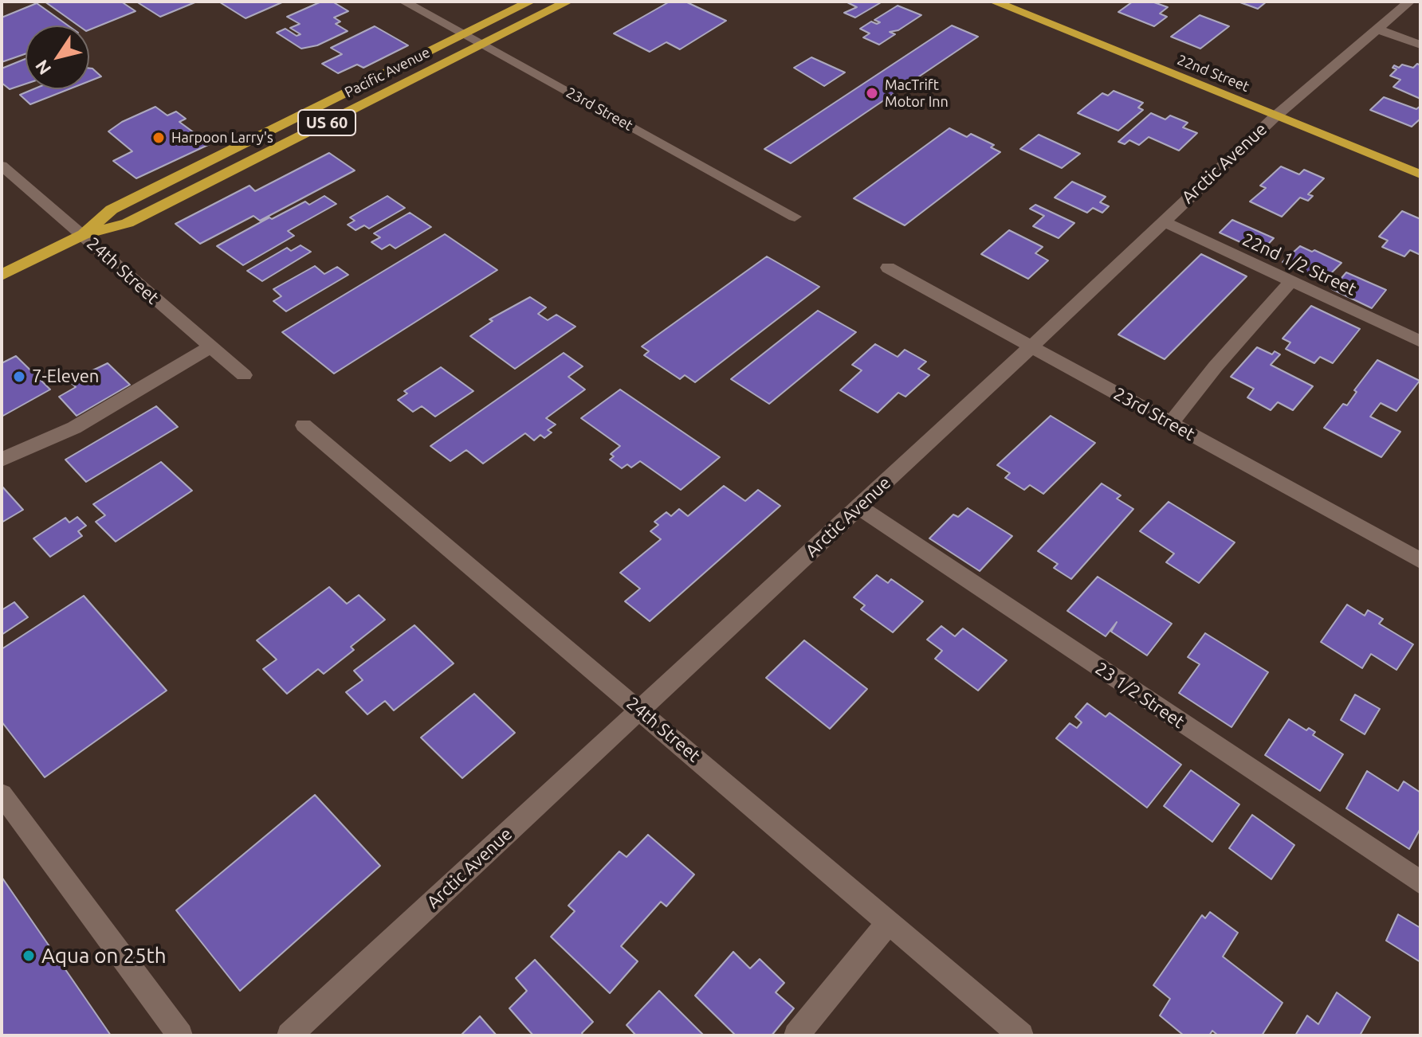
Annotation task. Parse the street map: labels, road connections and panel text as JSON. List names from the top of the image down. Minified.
{"streets":{"highway":["Pacific Avenue","22nd Street","US 60"],"street":["23rd Street","Arctic Avenue","22nd 1/2 Street","24th Street","23 1/2 Street"]},"crossings":[["Pacific Avenue","23rd Street"],["Pacific Avenue","24th Street"],["22nd Street","Arctic Avenue"],["23rd Street","Arctic Avenue"],["Arctic Avenue","22nd 1/2 Street"],["Arctic Avenue","24th Street"],["Arctic Avenue","23 1/2 Street"]],"places":["MacTrift Motor Inn","Harpoon Larry's","7-Eleven","Aqua on 25th"],"north":"bottom left"}
